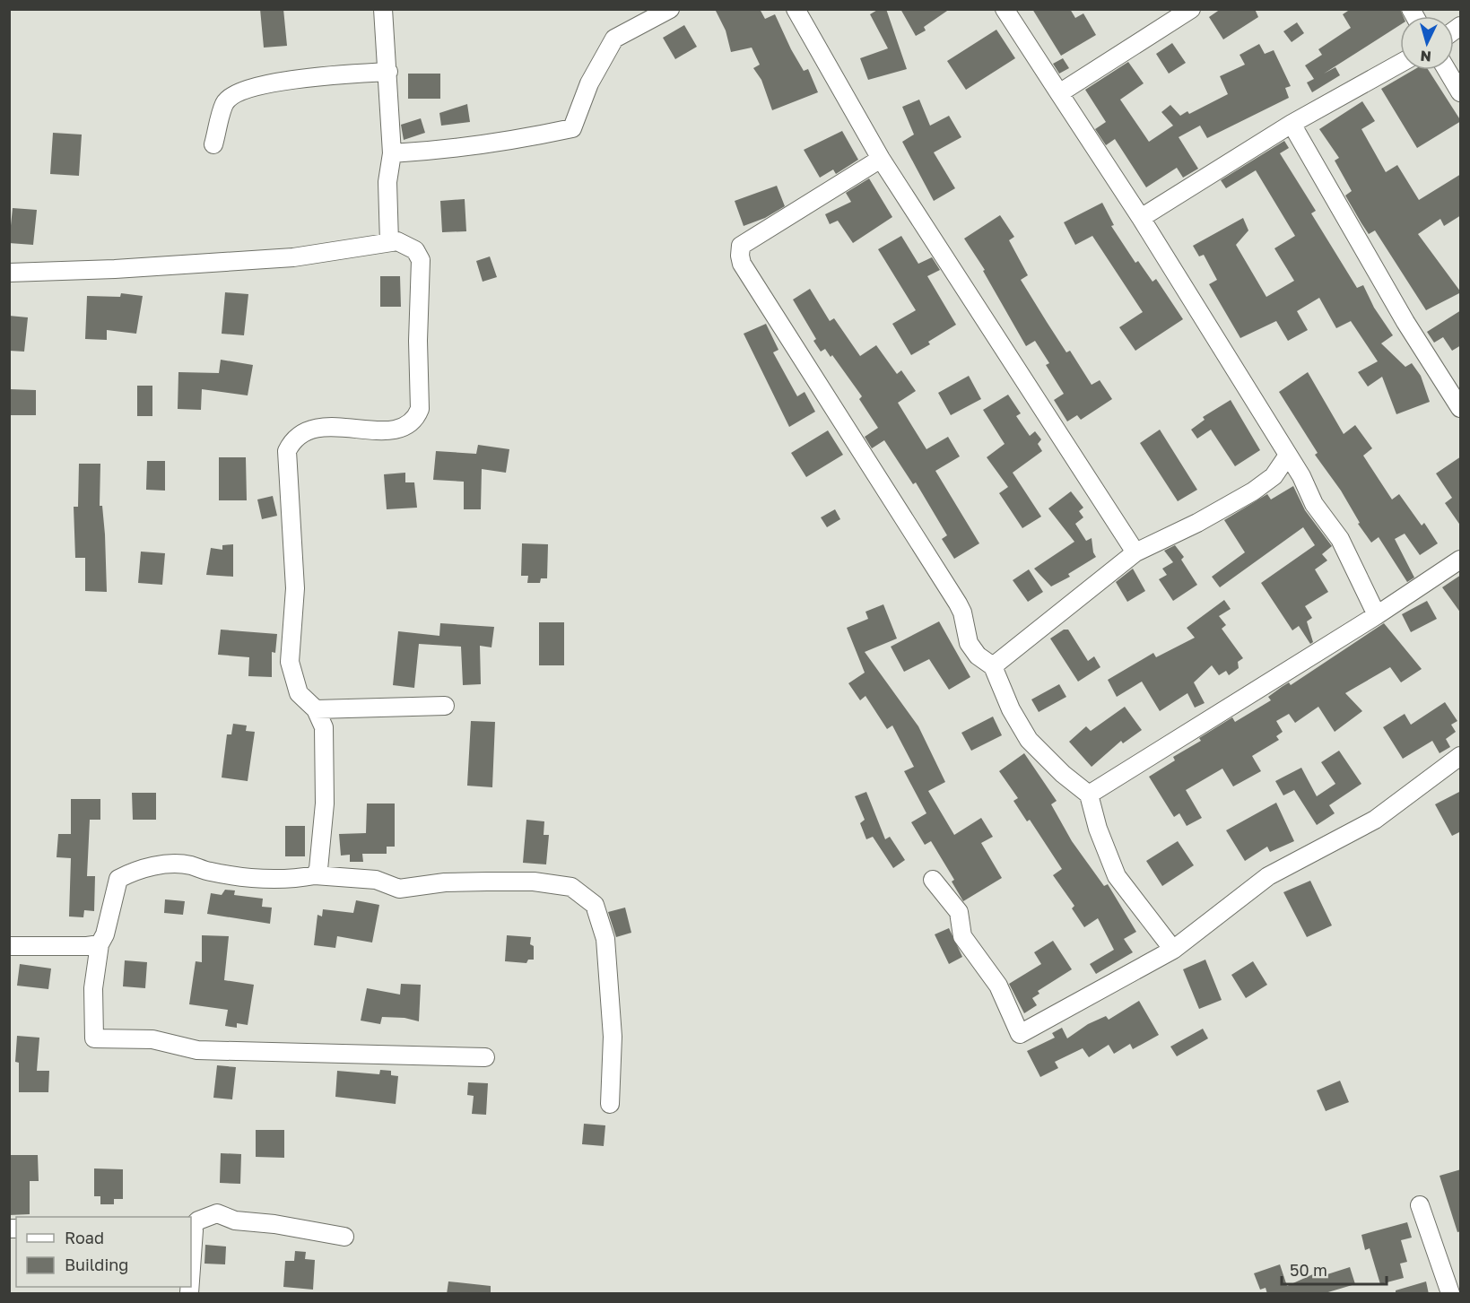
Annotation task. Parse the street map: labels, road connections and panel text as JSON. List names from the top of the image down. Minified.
{"legend":["Road","Building"],"scale_bar":"50 m","north":"bottom"}
